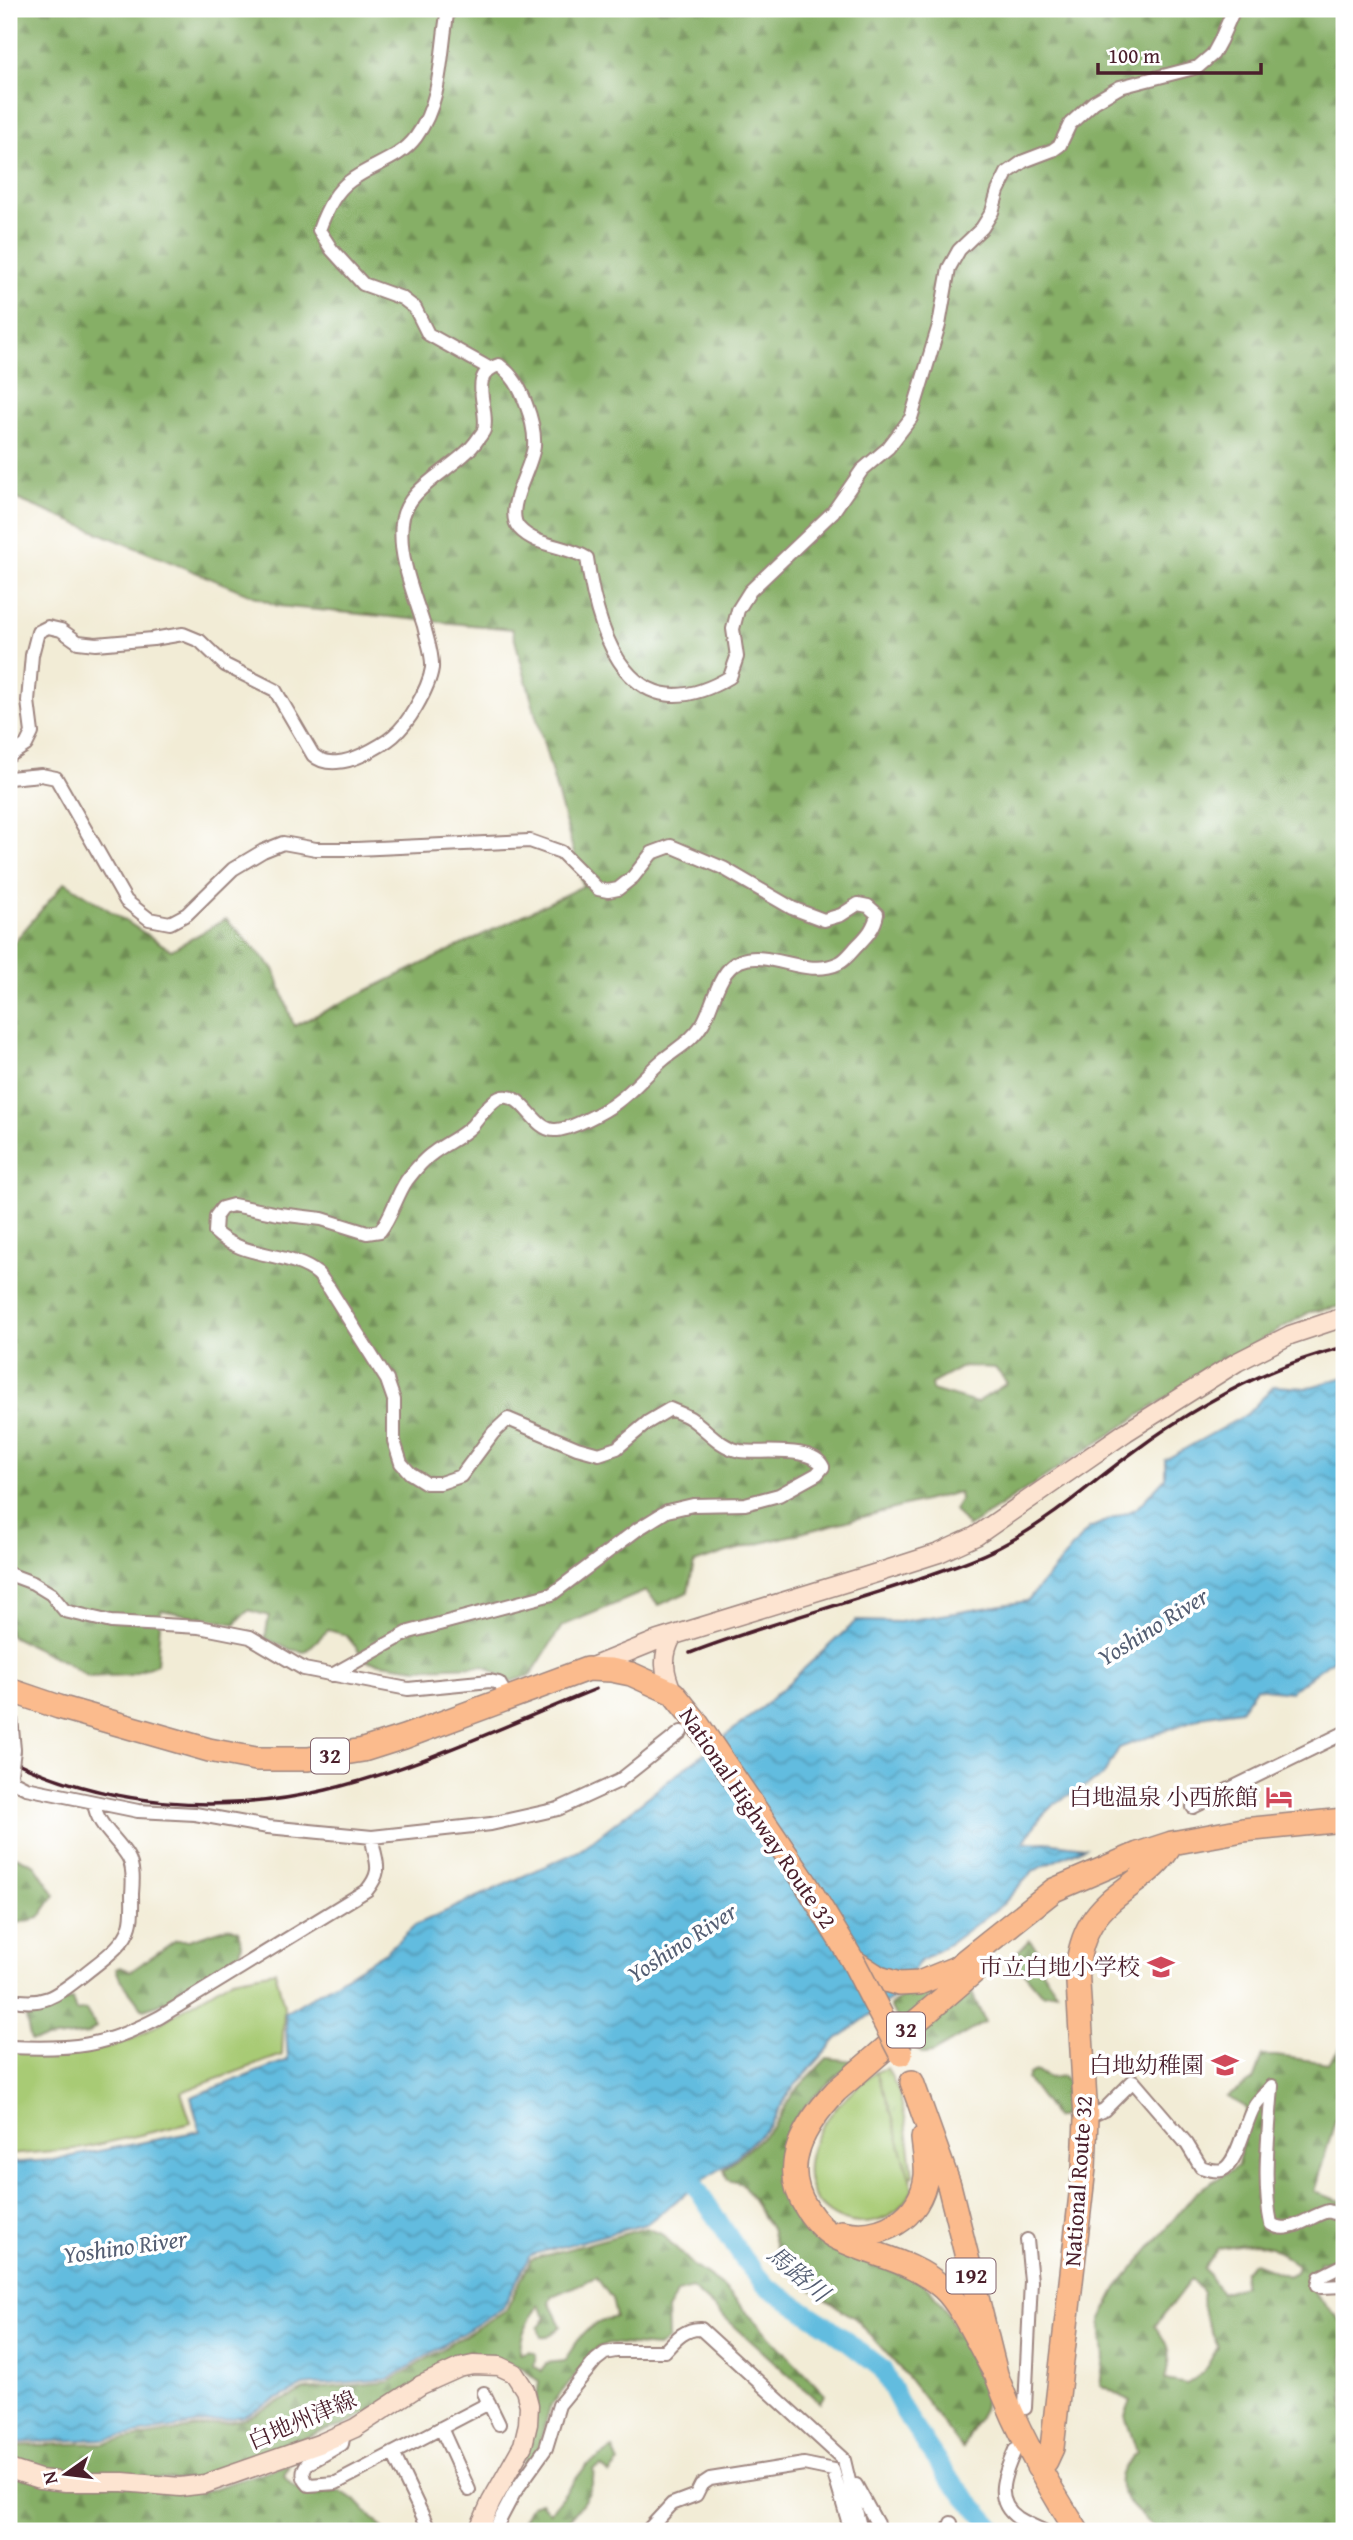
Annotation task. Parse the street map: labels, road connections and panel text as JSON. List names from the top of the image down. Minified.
{"streets":{"highway":["32","National Highway Route 32","National Route 32","192"],"street":["白地州津線"]},"crossings":[["32","National Highway Route 32"],["National Highway Route 32","National Route 32"],["National Highway Route 32","192"],["National Route 32","192"]],"water":["Yoshino River","馬路川"],"places":{"hotel":["白地温泉 小西旅館"],"school or university":["市立白地小学校","白地幼稚園"]},"scale_bar":"100 m","north":"left"}
